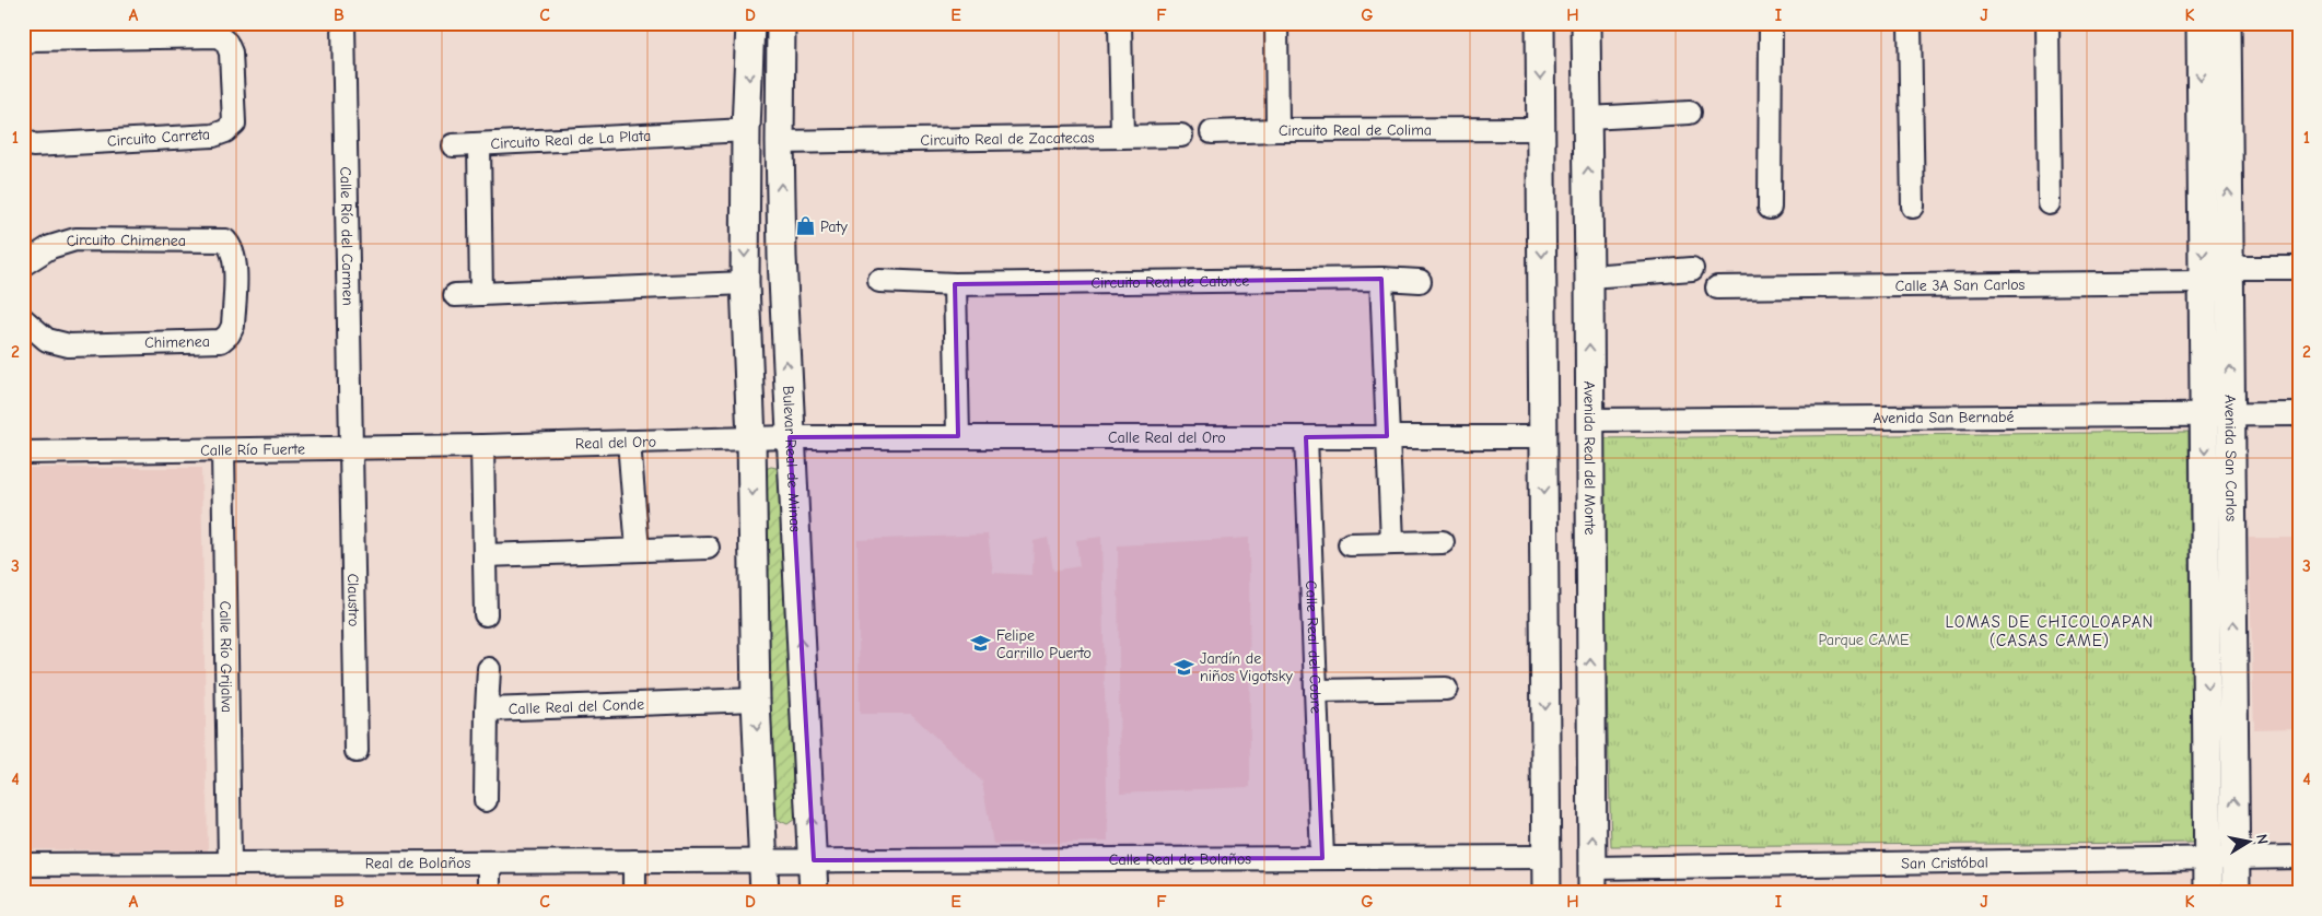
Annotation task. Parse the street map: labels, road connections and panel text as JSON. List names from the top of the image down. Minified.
{"streets":{"street":["Circuito Real de Colima","Circuito Carreta","Circuito Real de Zacatecas","Circuito Real de La Plata","Calle Río del Carmen","Circuito Chimenea","Circuito Real de Catorce","Calle 3A San Carlos","Chimenea","Avenida San Bernabé","Calle Real del Oro","Real del Oro","Calle Río Fuerte","Bulevar Real de Minas","Avenida Real del Monte","Avenida San Carlos","Claustro","Calle Real del Cobre","Calle Río Grijalva","Calle Real del Conde","Calle Real de Bolaños","Real de Bolaños","San Cristóbal"]},"crossings":[["Circuito Real de Zacatecas","Bulevar Real de Minas"],["Calle Río del Carmen","Calle Río Fuerte"],["Calle Río del Carmen","Claustro"],["Circuito Chimenea","Chimenea"],["Calle 3A San Carlos","Avenida San Carlos"],["Avenida San Bernabé","Avenida Real del Monte"],["Avenida San Bernabé","Avenida San Carlos"],["Calle Real del Oro","Real del Oro"],["Calle Real del Oro","Bulevar Real de Minas"],["Calle Real del Oro","Calle Real del Cobre"],["Real del Oro","Calle Río Fuerte"],["Real del Oro","Bulevar Real de Minas"],["Calle Río Fuerte","Claustro"],["Calle Río Fuerte","Calle Río Grijalva"],["Bulevar Real de Minas","Calle Real de Bolaños"],["Bulevar Real de Minas","Real de Bolaños"],["Avenida Real del Monte","San Cristóbal"],["Avenida San Carlos","San Cristóbal"],["Calle Real del Cobre","Calle Real de Bolaños"],["Calle Río Grijalva","Real de Bolaños"],["Calle Real de Bolaños","Real de Bolaños"]],"districts":["LOMAS DE CHICOLOAPAN (CASAS CAME)"],"parks":["Parque CAME"],"places":{"shop":["Paty"],"school or university":["Felipe Carrillo Puerto","Jardín de niños Vigotsky"]},"north":"right","grid":{"columns":["A","B","C","D","E","F","G","H","I","J","K"],"rows":["1","2","3","4"]}}
